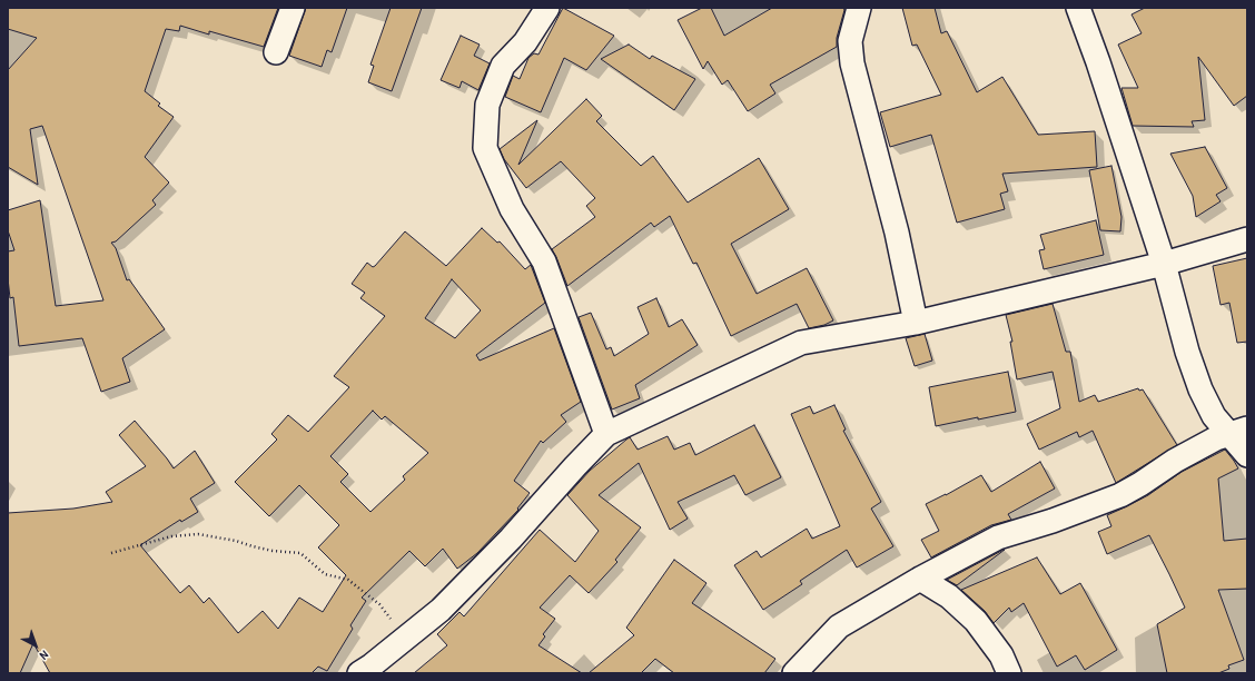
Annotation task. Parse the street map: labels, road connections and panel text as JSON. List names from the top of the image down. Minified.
{"north":"bottom right"}
